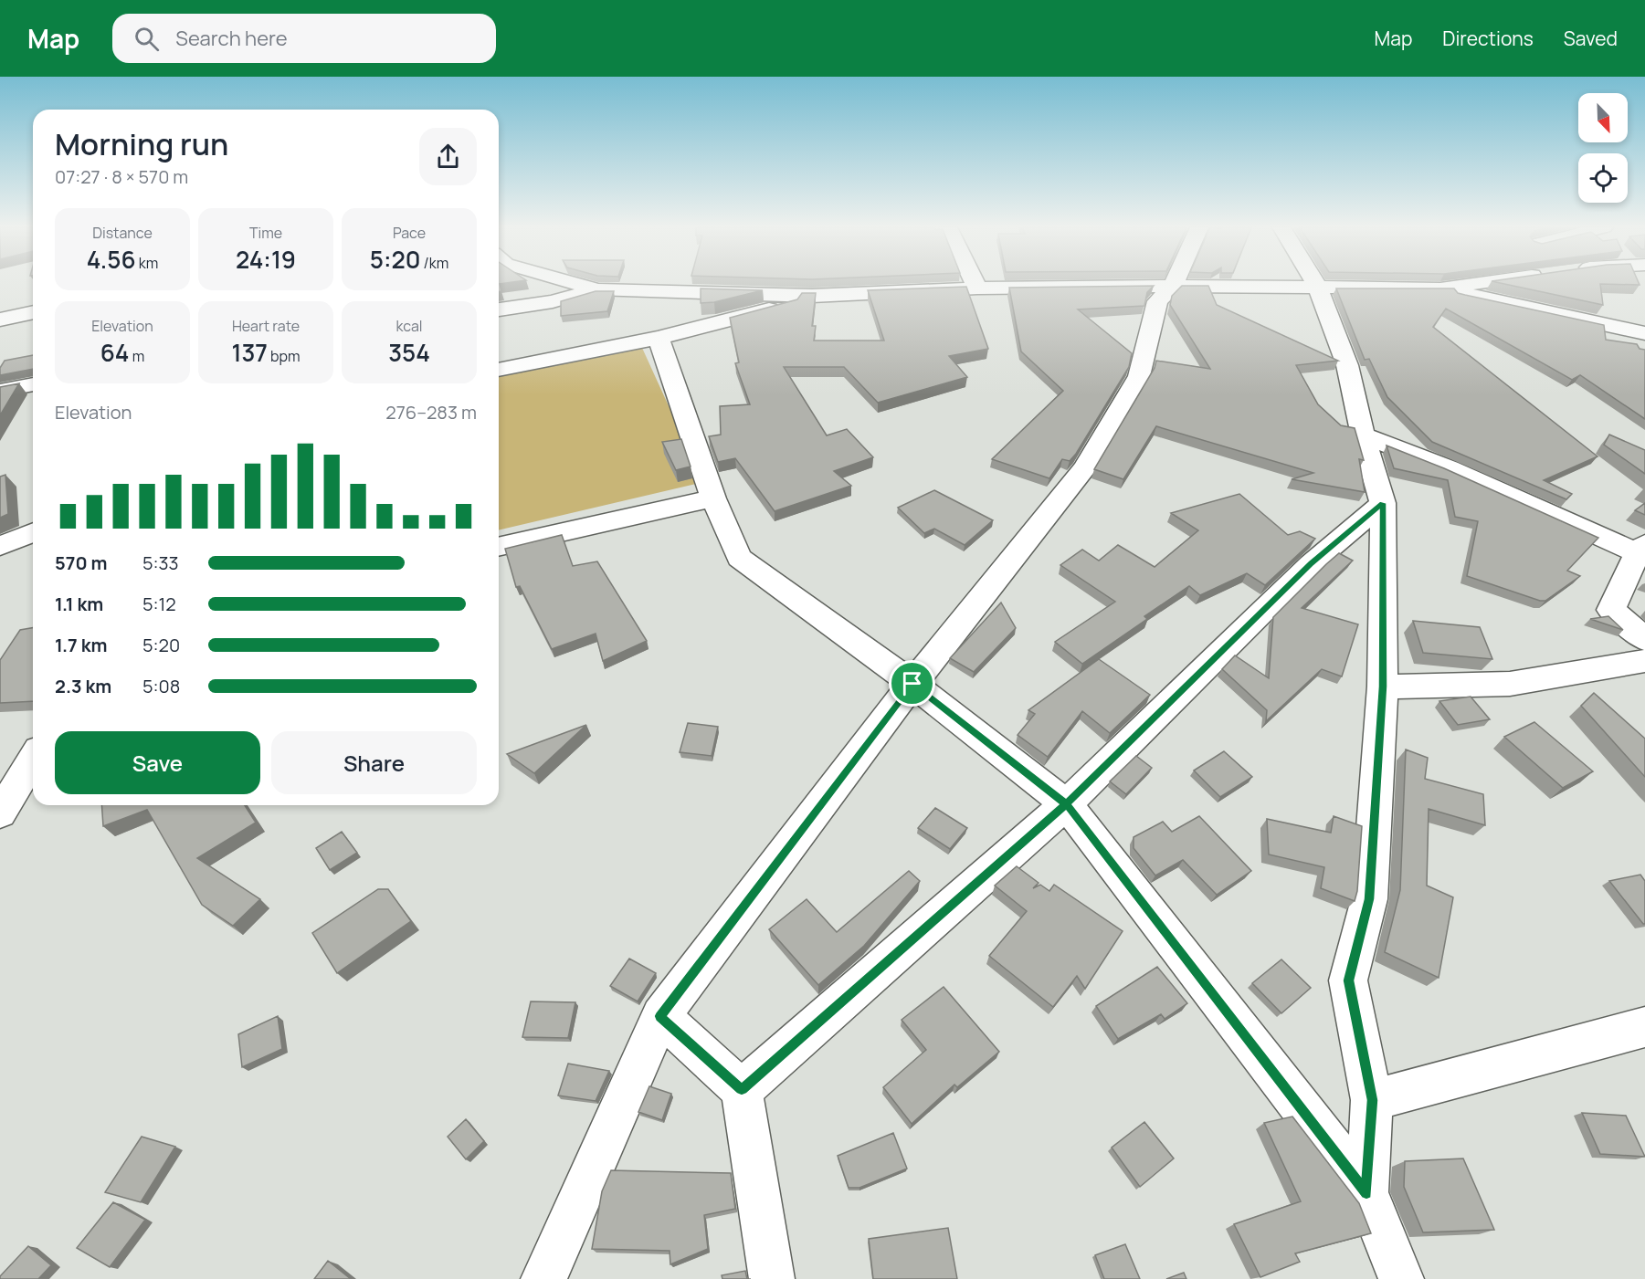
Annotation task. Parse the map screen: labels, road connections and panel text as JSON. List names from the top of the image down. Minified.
{"north":"bottom right","page":{"header":"Map","search":"Search here","nav":["Map","Directions","Saved"],"heading":["Morning run","07:27 · 8 × 570 m"],"stats":[["Distance","4.56 km"],["Time","24:19"],["Pace","5:20 /km"],["Elevation","64 m"],["Heart rate","137 bpm"],["kcal","354"]],"chart":["Elevation","276–283 m"],"list":[{"name":"570 m","note":"5:33"},{"name":"1.1 km","note":"5:12"},{"name":"1.7 km","note":"5:20"},{"name":"2.3 km","note":"5:08"}],"buttons":["Save","Share"]}}
